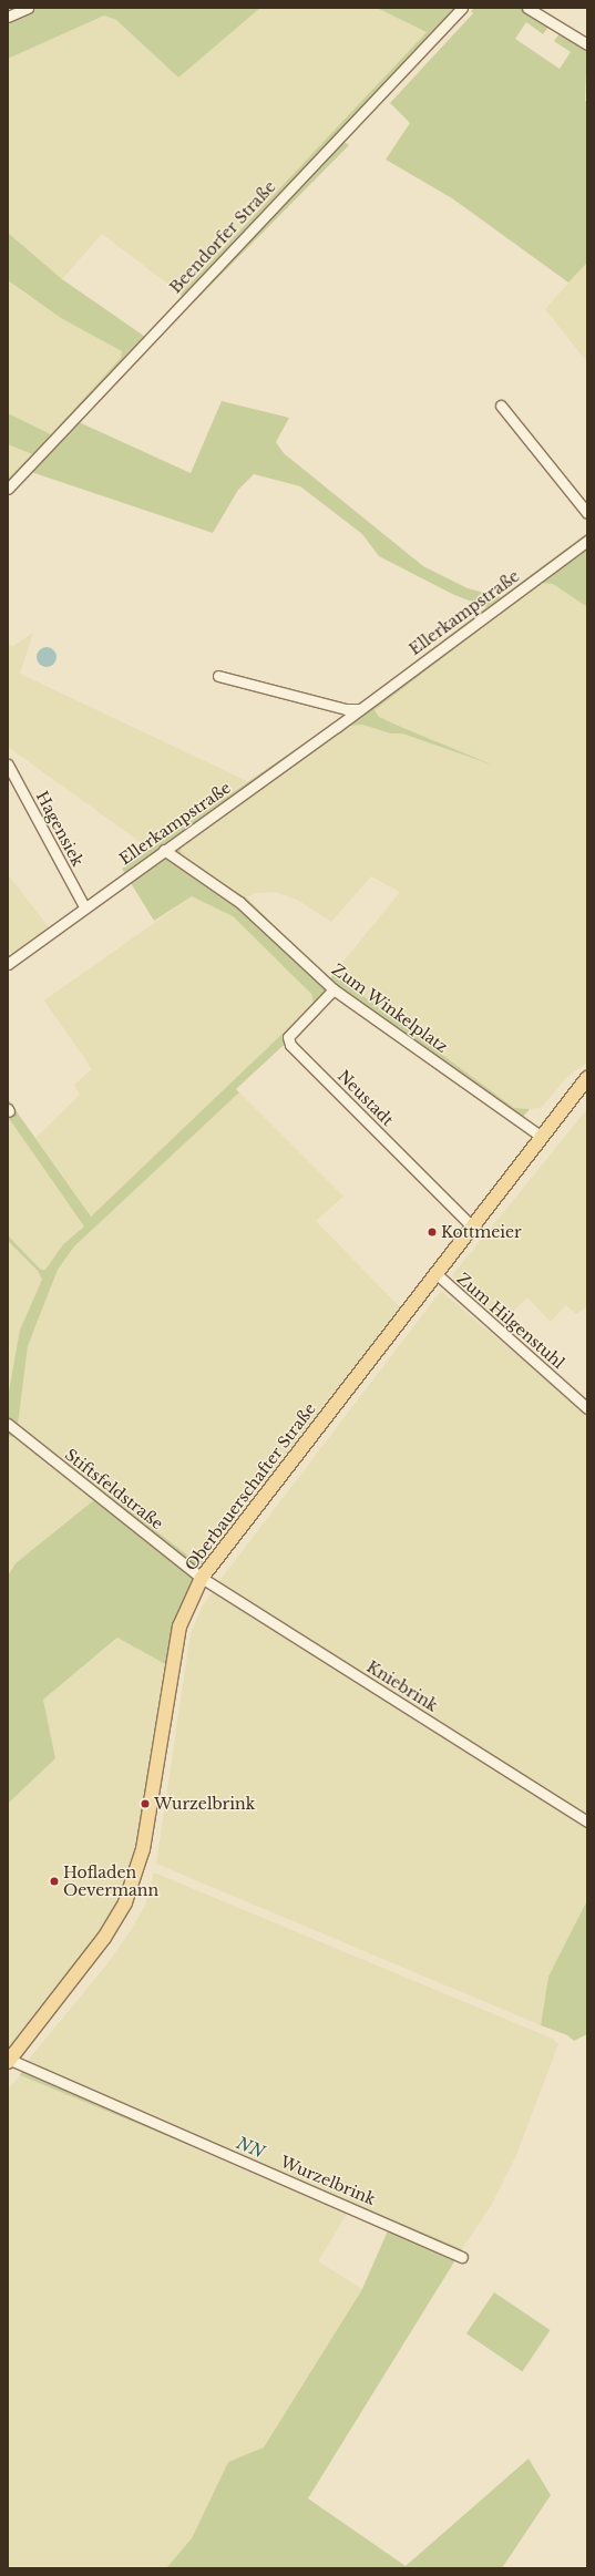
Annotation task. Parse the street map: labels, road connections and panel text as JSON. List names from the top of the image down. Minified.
{"streets":{"main road":["Oberbauerschafter Straße"],"street":["Beendorfer Straße","Ellerkampstraße","Hagensiek","Zum Winkelplatz","Neustadt","Zum Hilgenstuhl","Stiftsfeldstraße","Kniebrink","Wurzelbrink"]},"crossings":[["Ellerkampstraße","Hagensiek"],["Ellerkampstraße","Zum Winkelplatz"],["Zum Winkelplatz","Neustadt"],["Zum Winkelplatz","Oberbauerschafter Straße"],["Neustadt","Oberbauerschafter Straße"],["Zum Hilgenstuhl","Oberbauerschafter Straße"],["Oberbauerschafter Straße","Stiftsfeldstraße"],["Oberbauerschafter Straße","Kniebrink"],["Oberbauerschafter Straße","Wurzelbrink"],["Stiftsfeldstraße","Kniebrink"]],"water":["NN"],"places":["Kottmeier","Wurzelbrink","Hofladen Oevermann"]}
